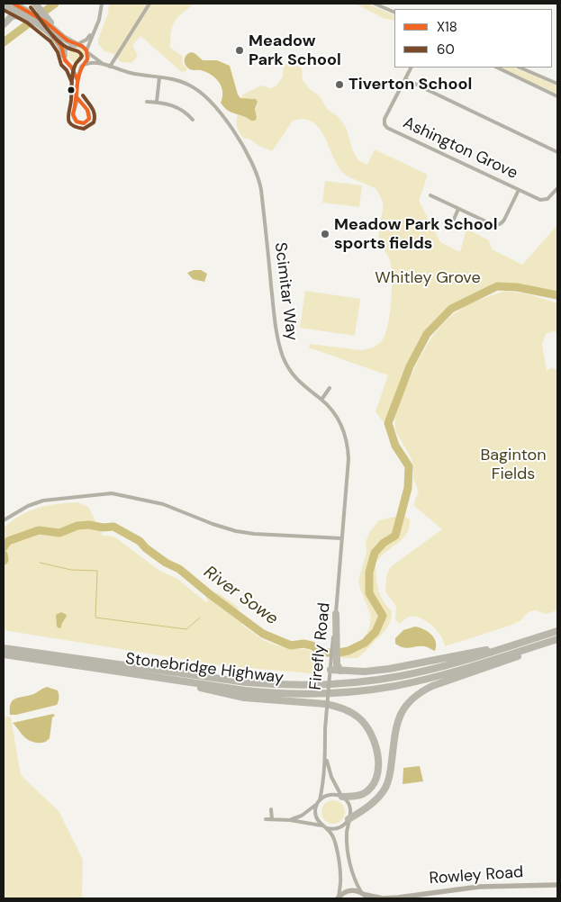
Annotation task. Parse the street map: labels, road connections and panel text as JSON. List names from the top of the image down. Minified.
{"streets":{"highway":["Stonebridge Highway"],"street":["Ashington Grove","Scimitar Way","Firefly Road","Rowley Road"]},"crossings":[["Scimitar Way","Firefly Road"]],"water":["River Sowe"],"parks":["Whitley Grove","Baginton Fields"],"places":["Meadow Park School","Tiverton School","Meadow Park School sports fields"],"lines":["transit line X18","transit line 60"],"legend":["X18","60"]}
